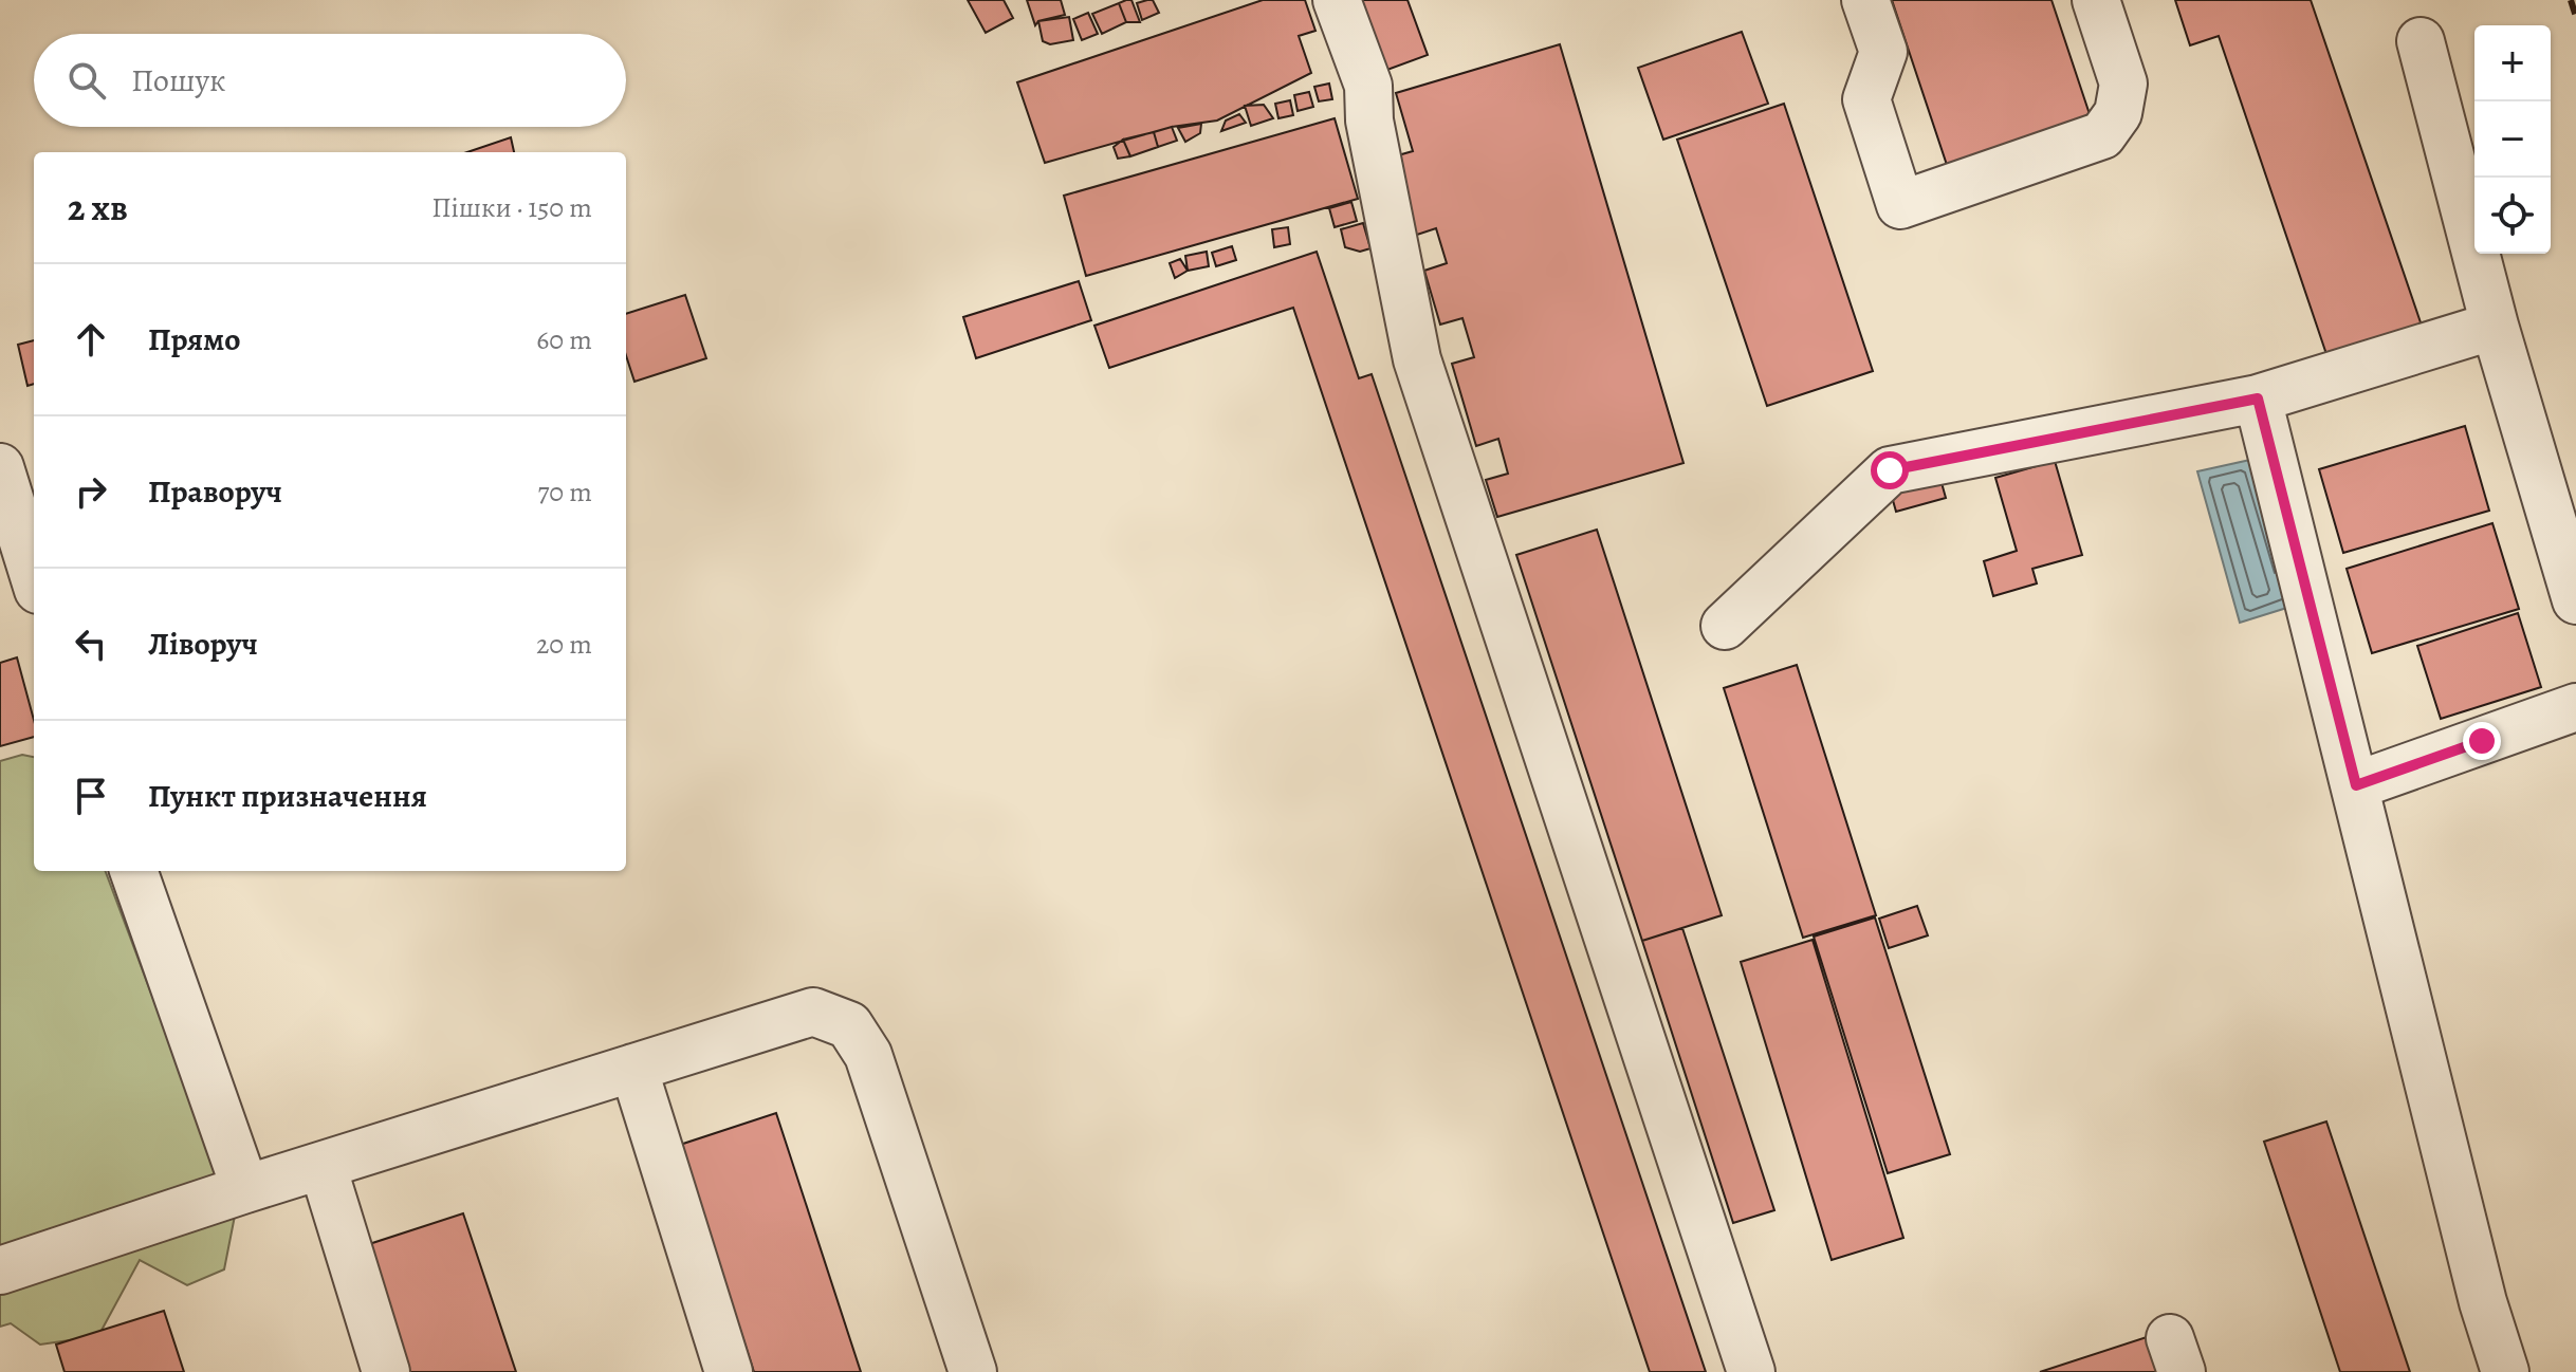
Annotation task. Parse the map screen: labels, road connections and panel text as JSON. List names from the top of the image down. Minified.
{"page":{"map_buttons":["+","−"],"search":"Пошук","heading":["2 хв","Пішки · 150 m"],"list":[["Прямо","60 m"],["Праворуч","70 m"],["Ліворуч","20 m"],"Пункт призначення"]}}
